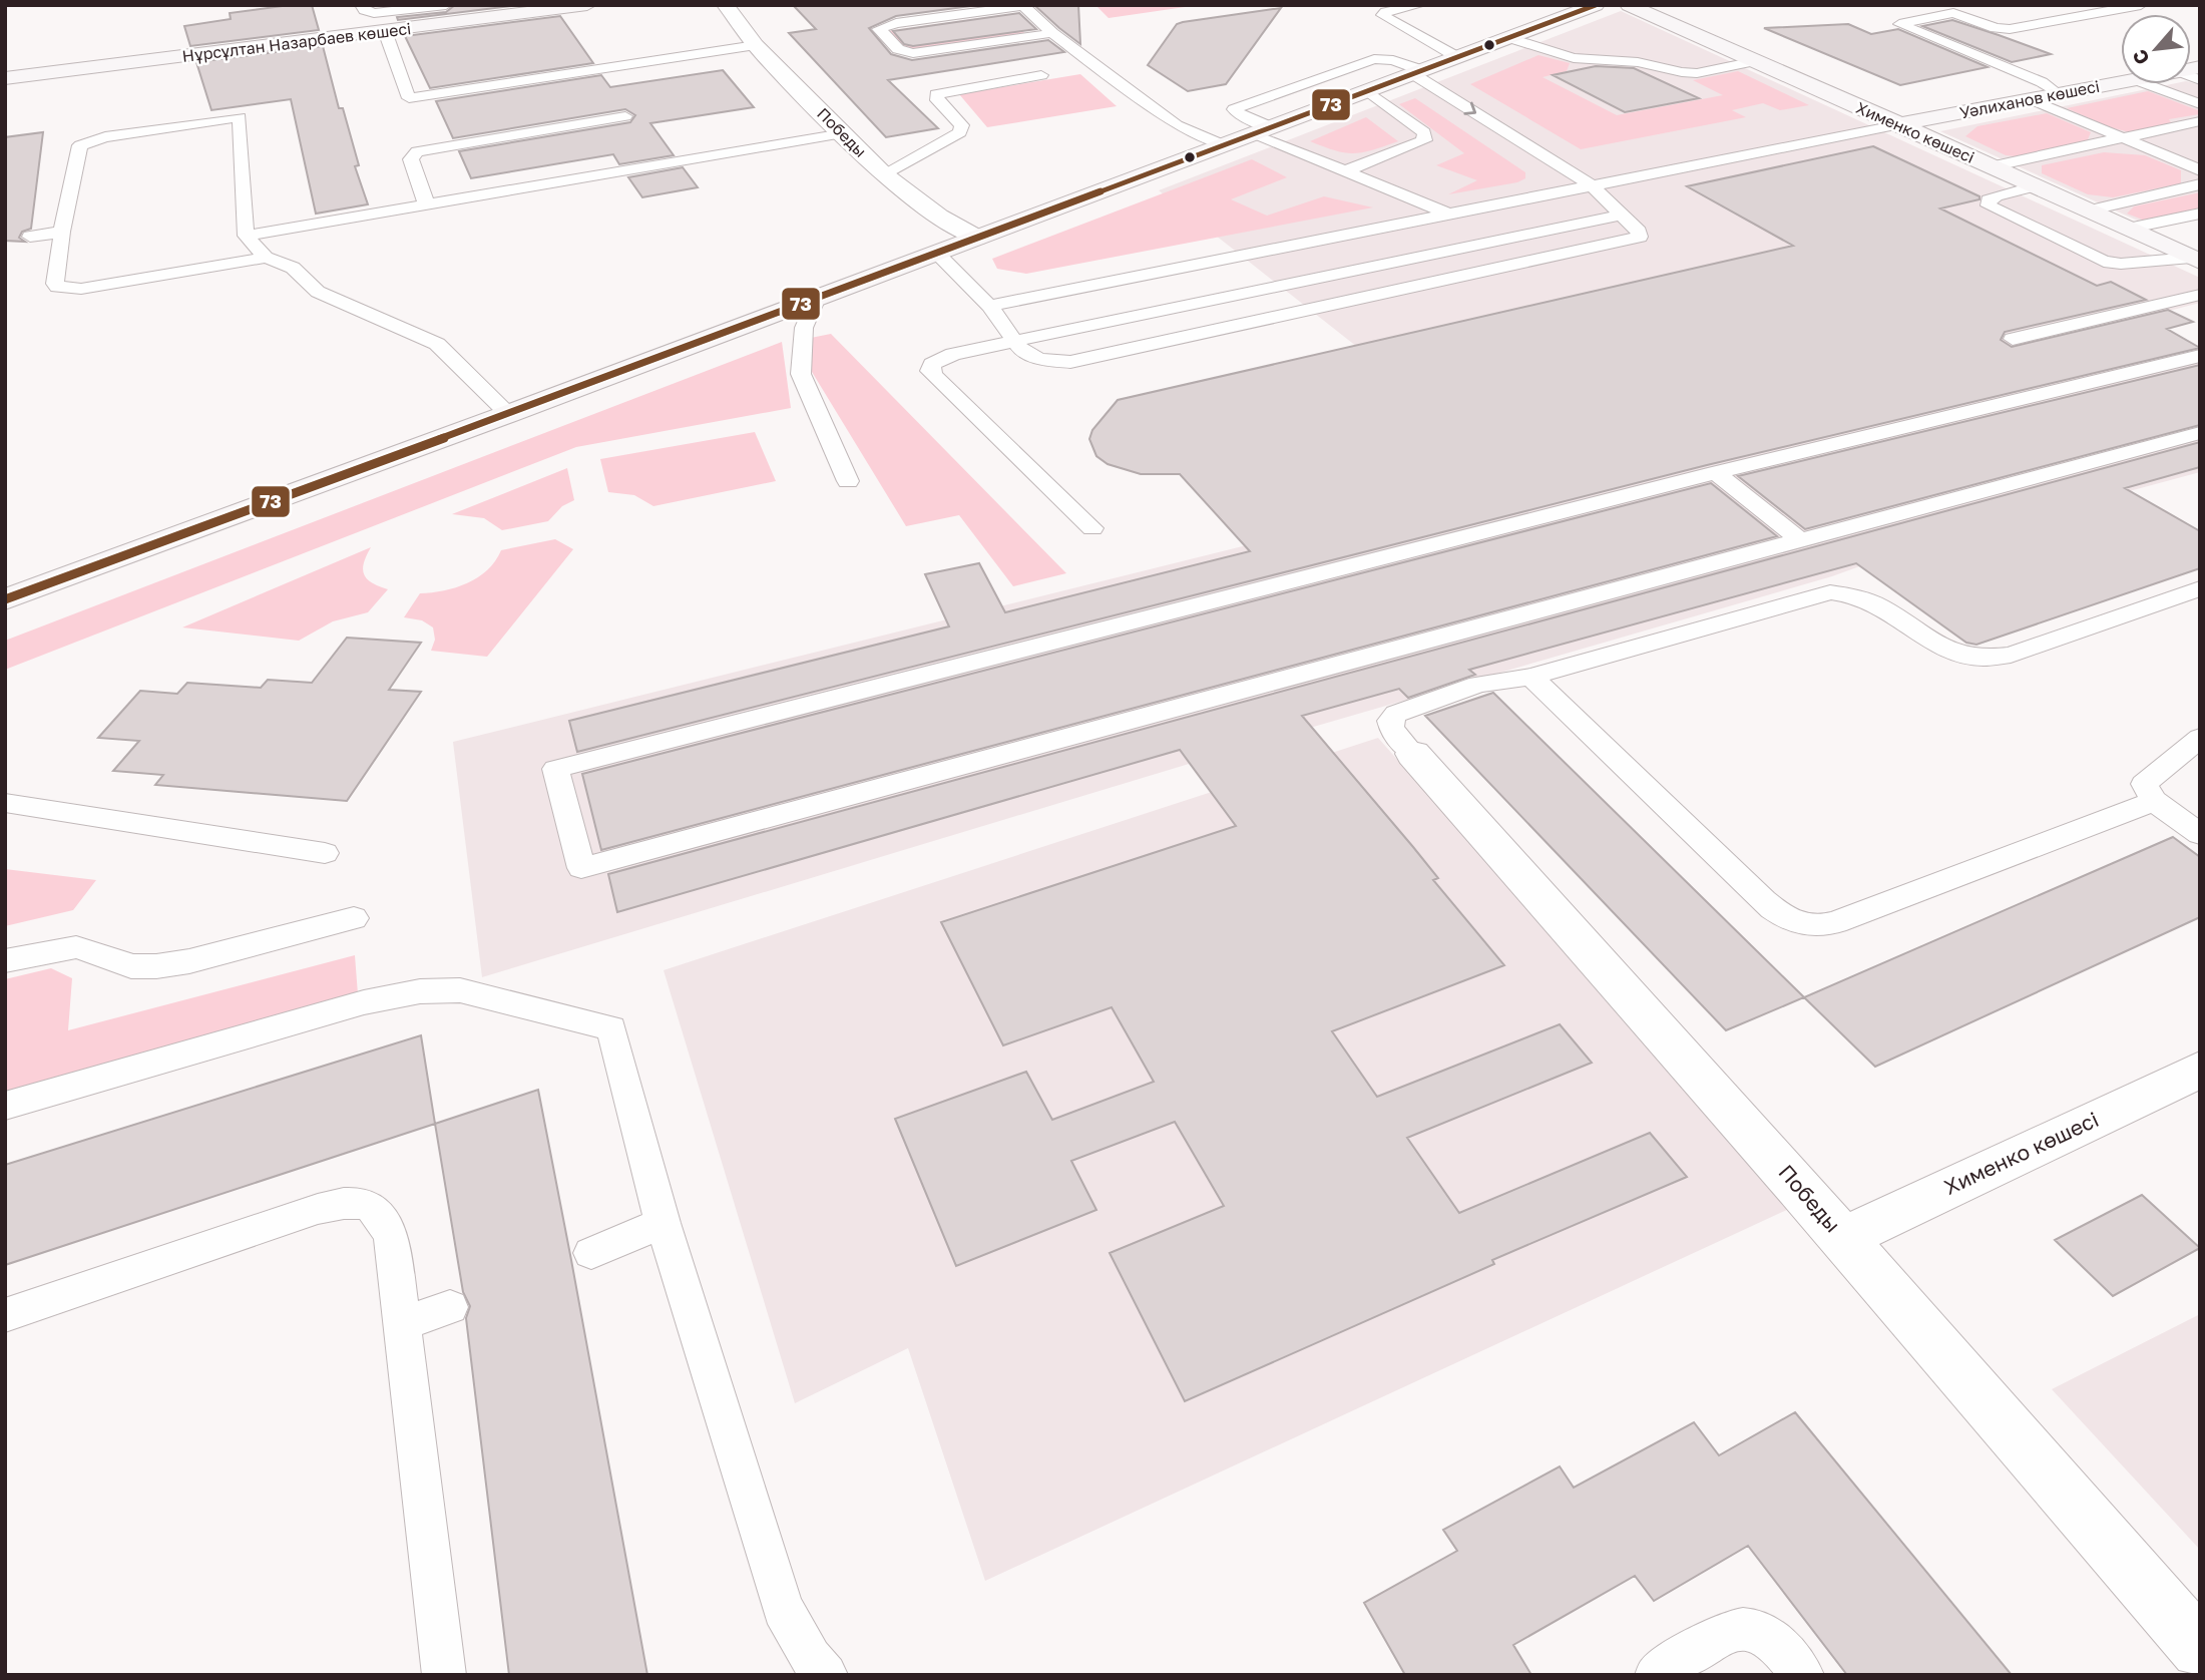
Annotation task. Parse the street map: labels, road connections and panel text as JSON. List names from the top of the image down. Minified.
{"streets":{"main road":["Нұрсұлтан Назарбаев көшесі","Уәлиханов көшесі","Хименко көшесі"],"street":["Победы"]},"crossings":[["Уәлиханов көшесі","Хименко көшесі"],["Победы","Хименко көшесі"]],"lines":["transit line 73"],"north":"bottom left"}
